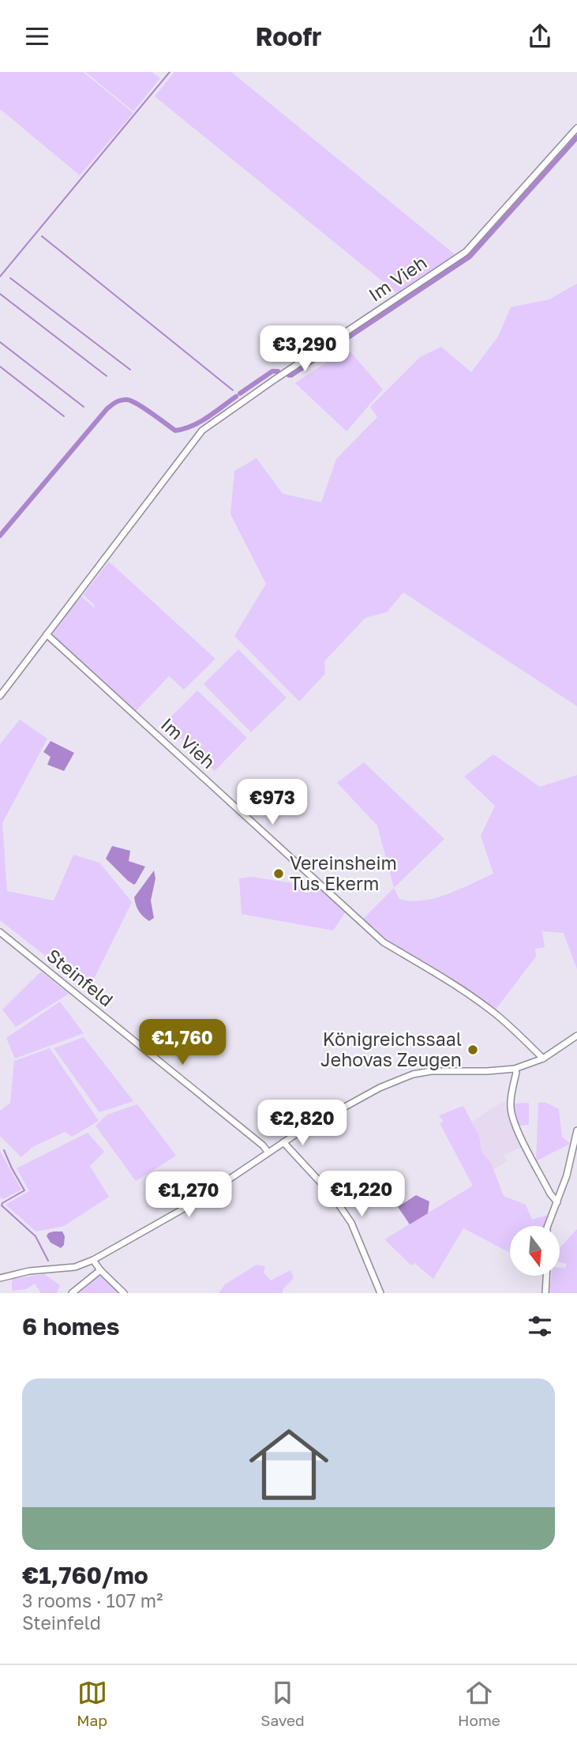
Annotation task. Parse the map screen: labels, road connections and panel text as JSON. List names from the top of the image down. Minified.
{"streets":{"street":["Im Vieh","Steinfeld"]},"places":["Vereinsheim Tus Ekerm","Königreichssaal Jehovas Zeugen"],"north":"bottom","page":{"header":"Roofr","price":["€3,290","€973","€1,760","€2,820","€1,220","€1,270"],"heading":"6 homes","list":[{"name":"€1,760/mo","note":"3 rooms · 107 m² · Steinfeld"}],"tabs":["Map","Saved","Home"]}}
